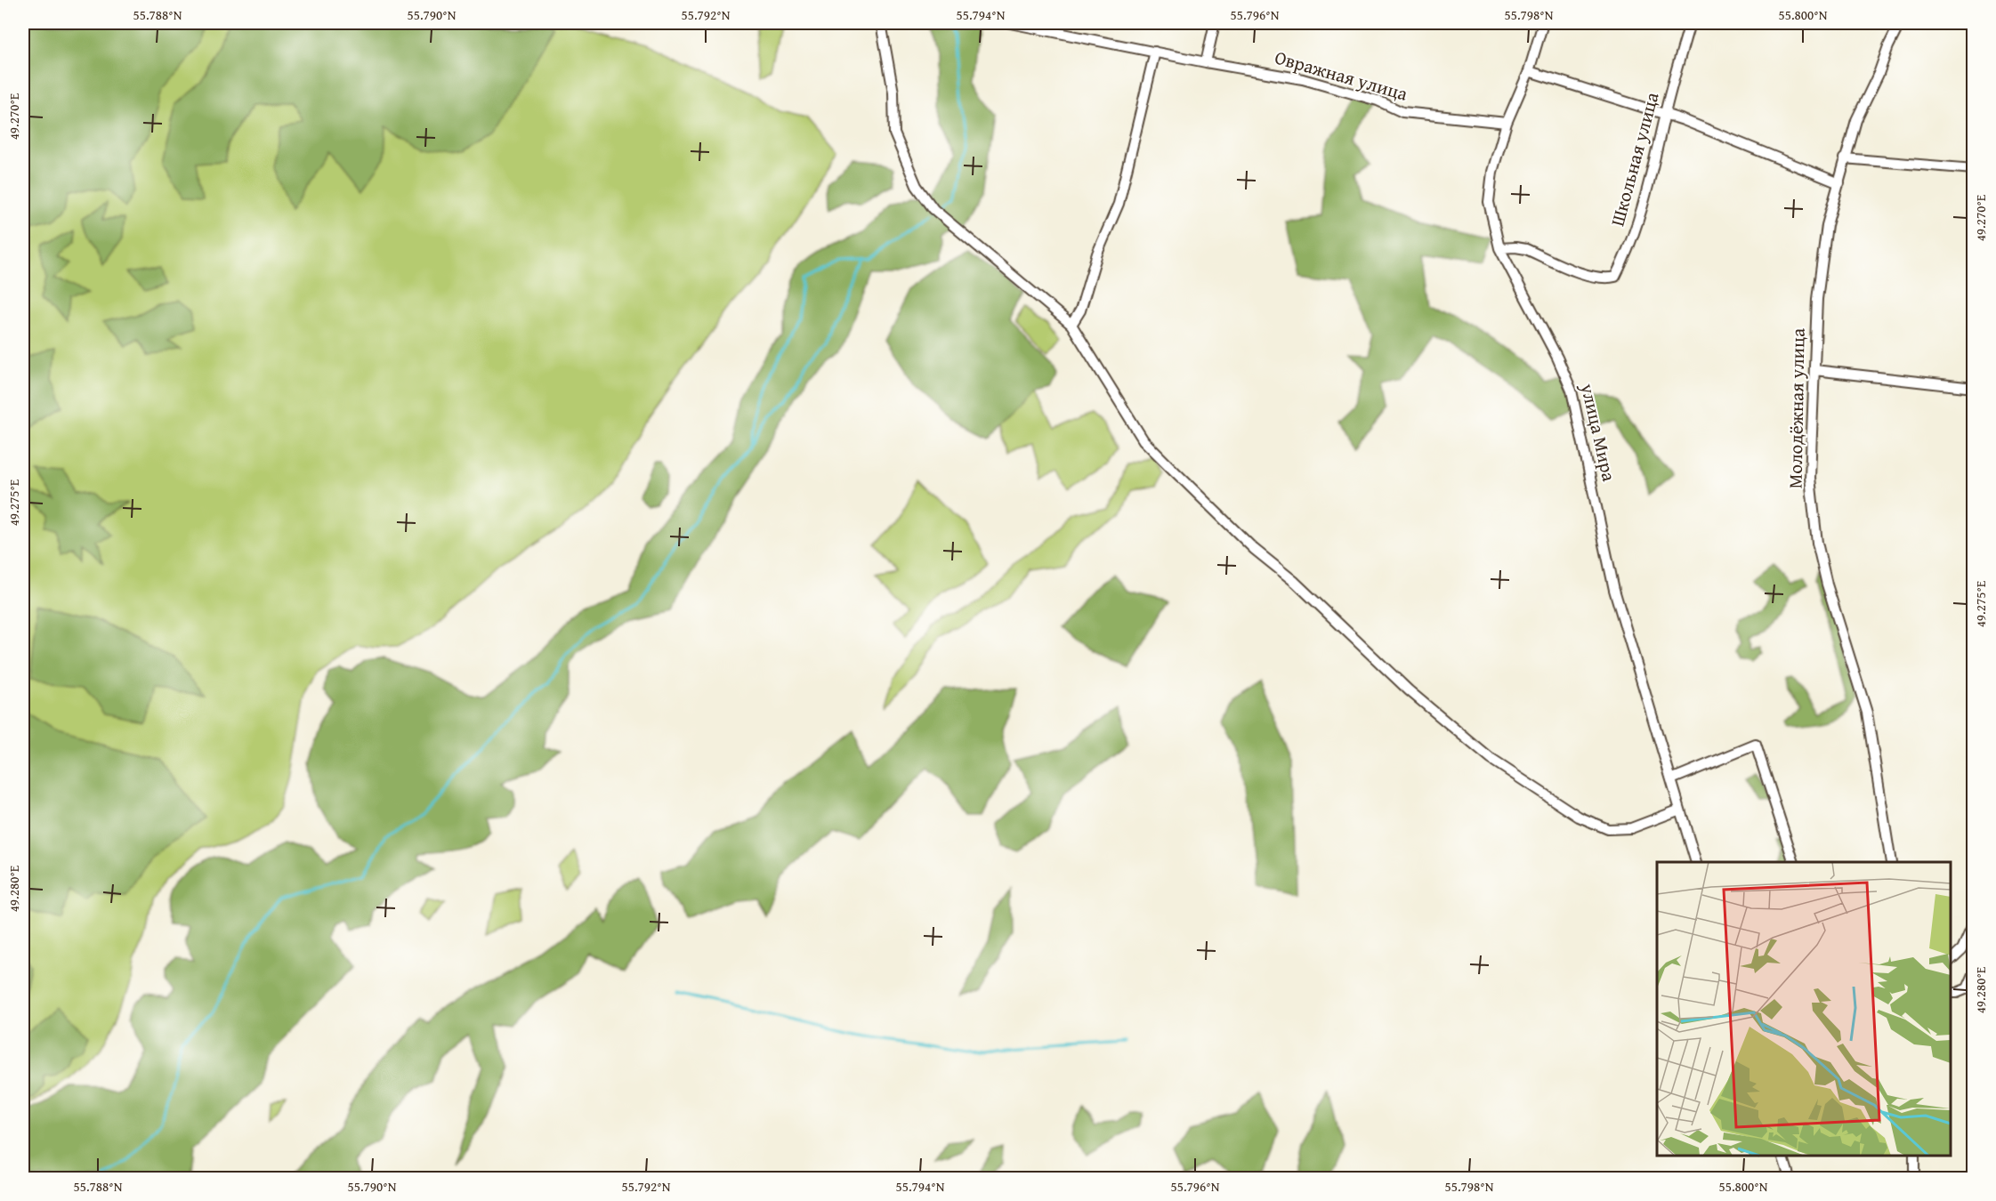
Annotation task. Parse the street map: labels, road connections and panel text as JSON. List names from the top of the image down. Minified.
{"streets":{"street":["Овражная улица","Школьная улица","Молодёжная улица","улица Мира"]},"crossings":[["Овражная улица","улица Мира"],["Школьная улица","улица Мира"]],"coordinates":["55.788°N","55.790°N","55.792°N","55.794°N","55.796°N","55.798°N","55.800°N","49.270°E","49.275°E","49.280°E"]}
